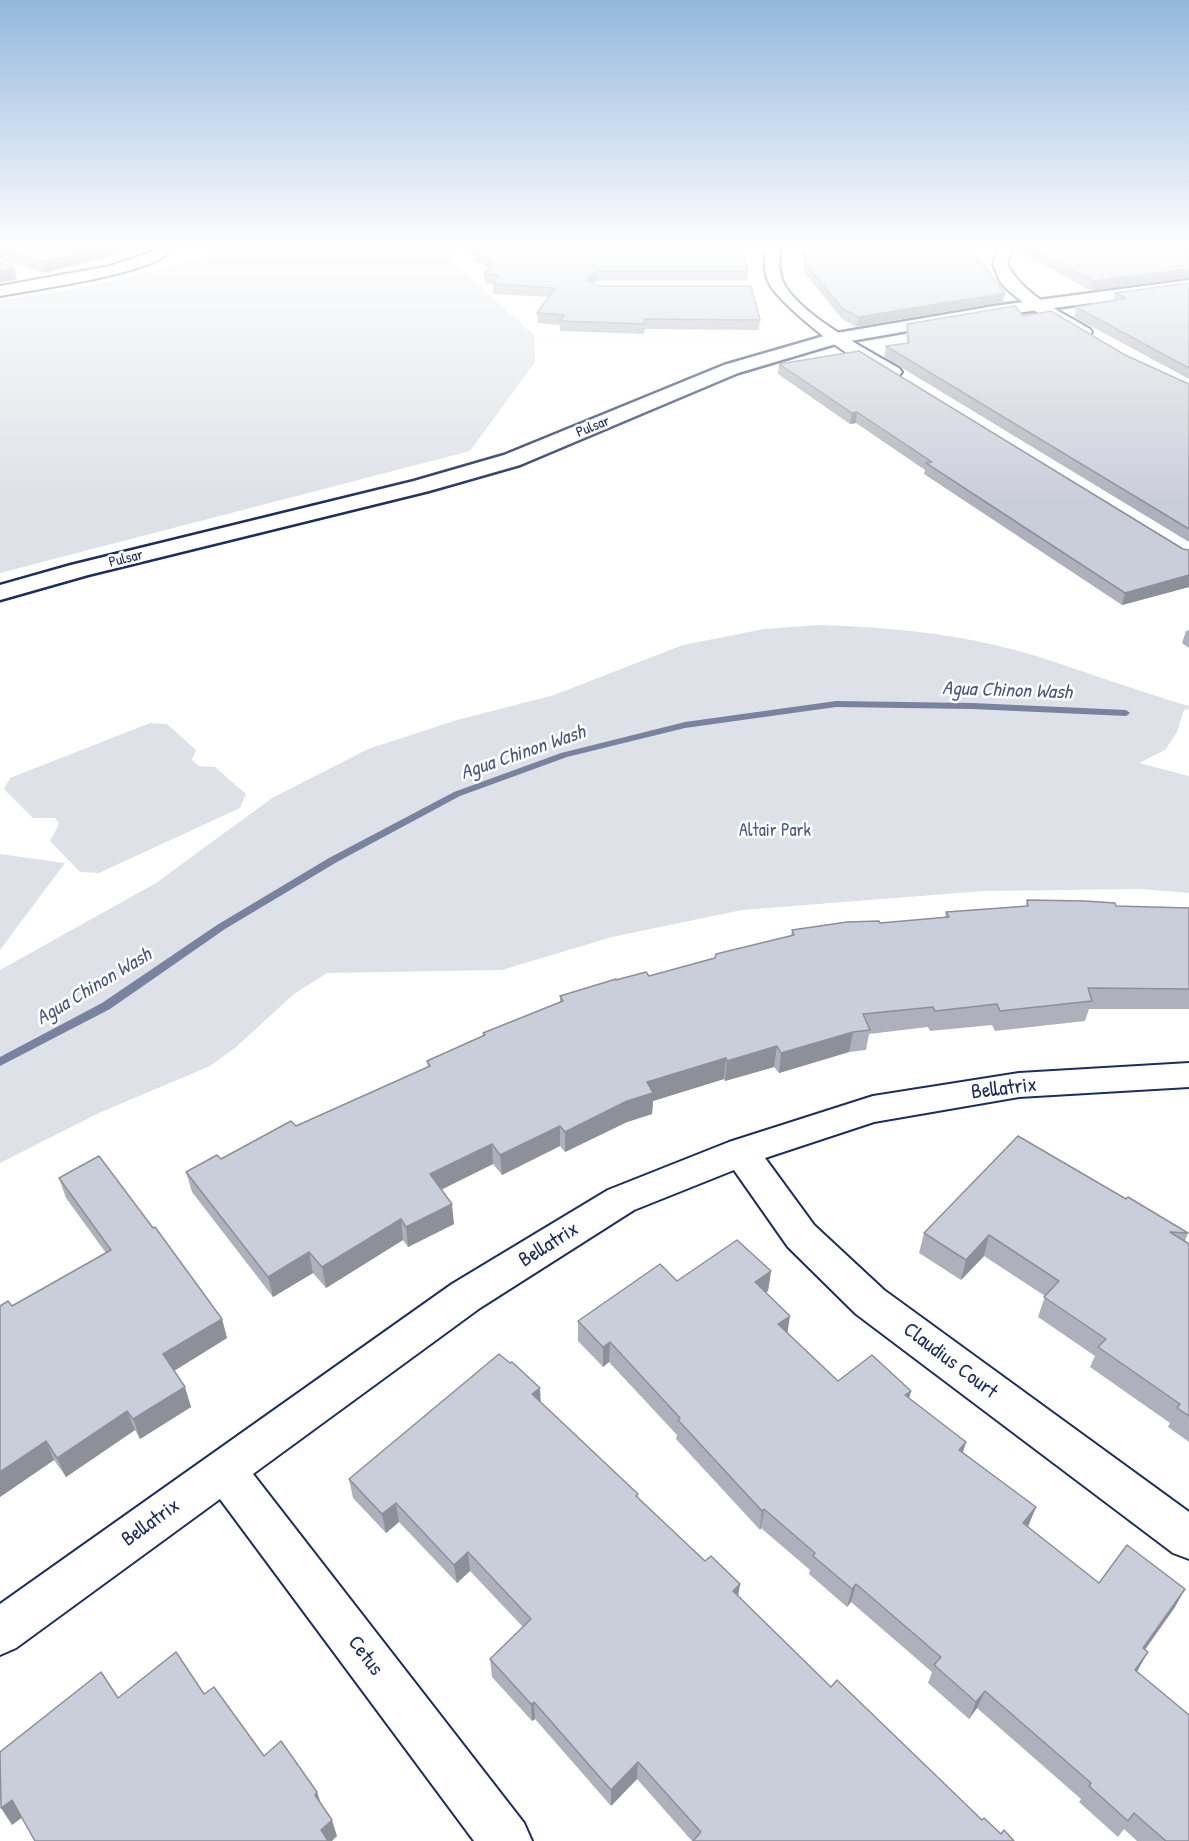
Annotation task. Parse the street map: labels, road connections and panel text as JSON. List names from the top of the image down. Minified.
{"streets":{"street":["Pulsar","Bellatrix","Claudius Court","Cetus"]},"crossings":[["Bellatrix","Claudius Court"],["Bellatrix","Cetus"]],"water":["Agua Chinon Wash"],"parks":["Altair Park"]}
